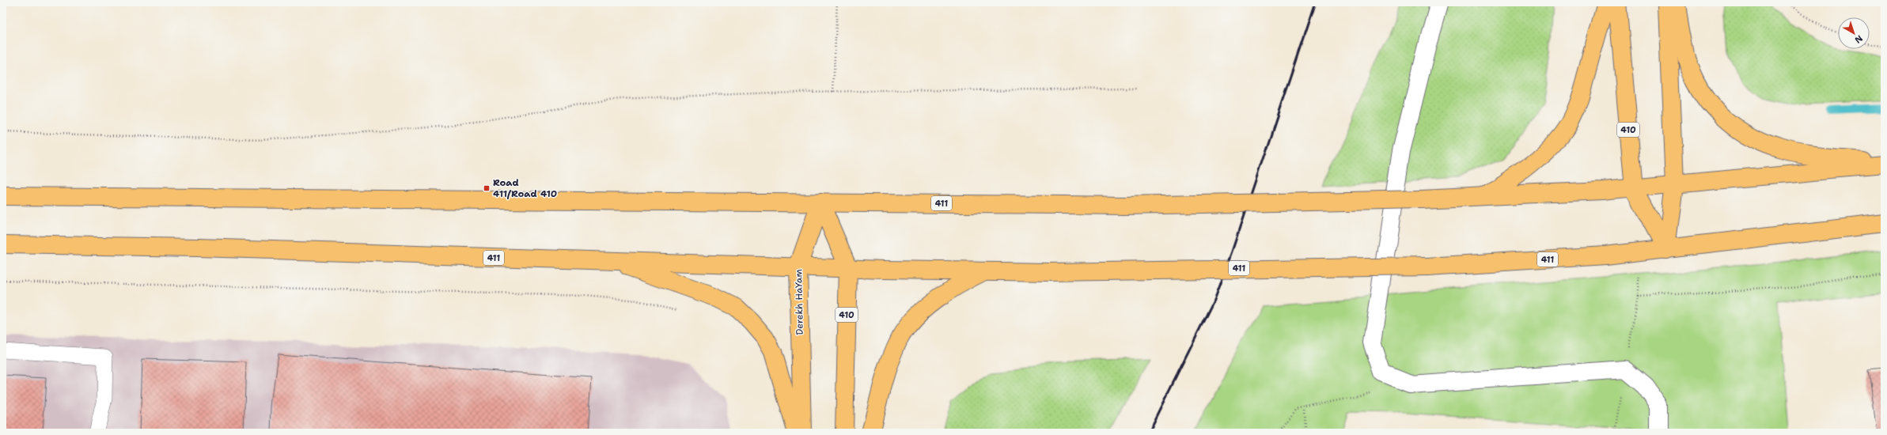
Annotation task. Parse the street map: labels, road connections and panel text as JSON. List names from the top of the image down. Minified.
{"streets":{"main road":["410","411","Derekh HaYam"]},"crossings":[["410","411"],["410","Derekh HaYam"],["411","Derekh HaYam"]],"places":{"transit":["Road 411/Road 410"]},"north":"bottom right"}
